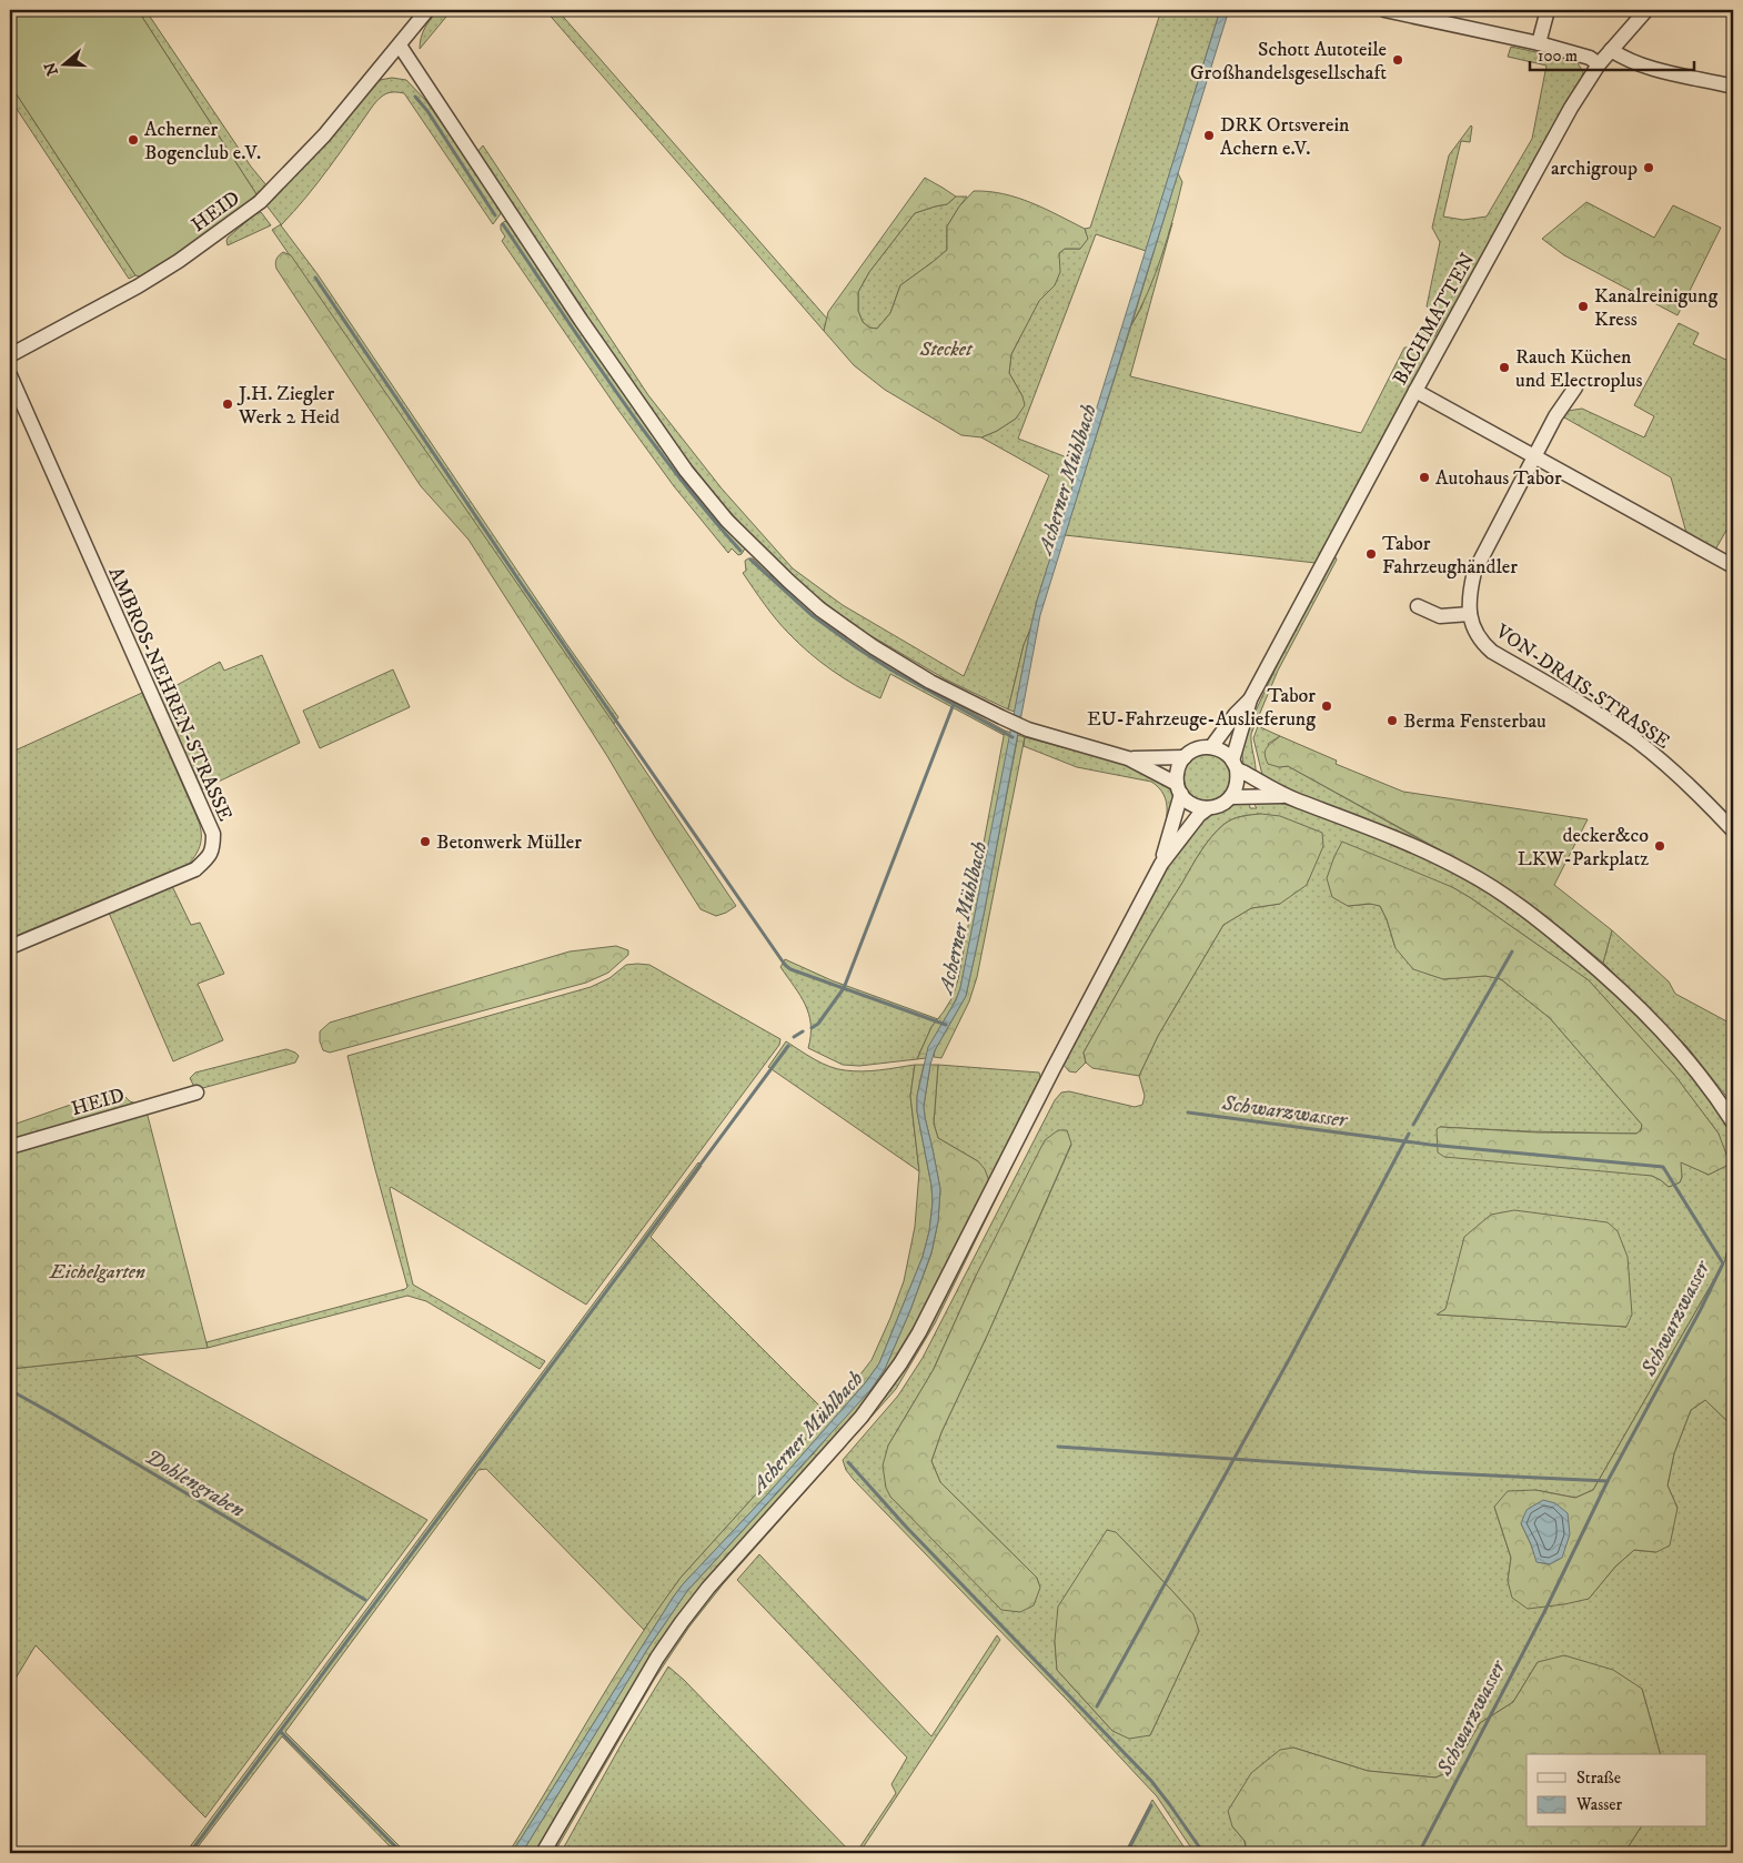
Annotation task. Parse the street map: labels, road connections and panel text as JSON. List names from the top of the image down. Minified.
{"streets":{"street":["HEID","BACHMATTEN","VON-DRAIS-STRASSE","AMBROS-NEHREN-STRASSE"]},"water":["Acherner Mühlbach","Schwarzwasser","Dohlengraben"],"parks":["Stecket","Eichelgarten"],"places":["Schott Autoteile Gr0ßhandelsgesellschaft","DRK Ortsverein Achern e.V.","Acherner Bogenclub e.V.","archigroup","Kanalreinigung Kress","Rauch Küchen und Electroplus","J.H. Ziegler Werk 2 Heid","Autohaus Tabor","Tabor Fahrzeughändler","Tabor EU-Fahrzeuge-Auslieferung","Berma Fensterbau","Betonwerk Müller","decker&co LKW-Parkplatz"],"legend":["Straße","Wasser"],"scale_bar":"100 m","north":"left"}
